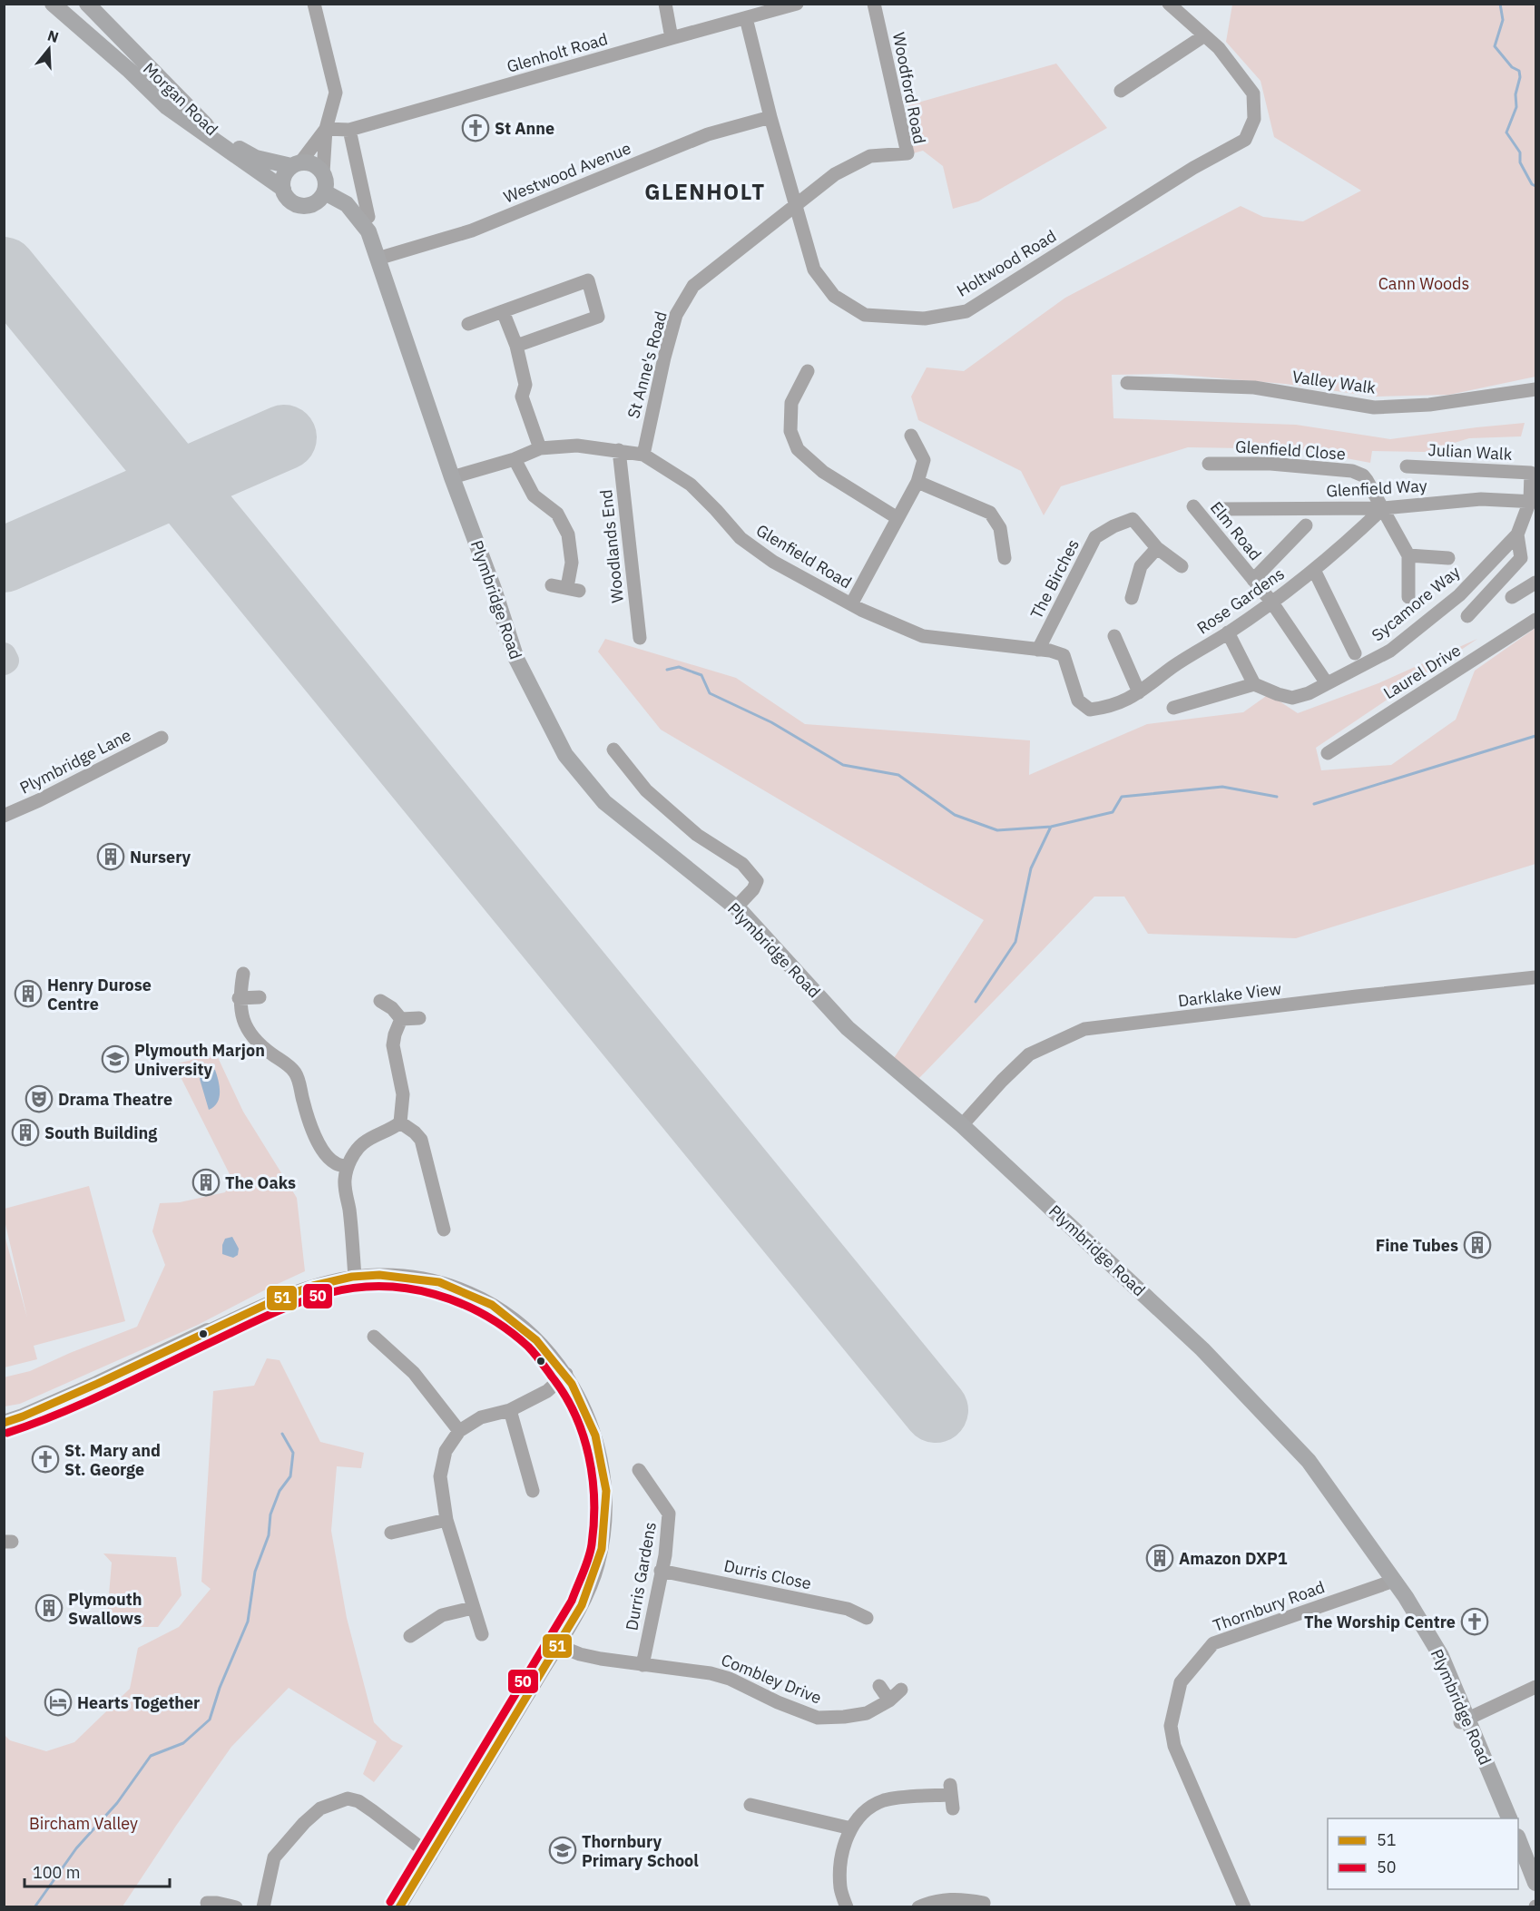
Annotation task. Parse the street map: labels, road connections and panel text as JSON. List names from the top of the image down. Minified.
{"streets":{"main road":["Morgan Road","Plymbridge Road"],"street":["Glenholt Road","Woodford Road","Westwood Avenue","Holtwood Road","St Anne's Road","Valley Walk","Glenfield Close","Julian Walk","Glenfield Way","Elm Road","Woodlands End","Glenfield Road","The Birches","Rose Gardens","Sycamore Way","Laurel Drive","Plymbridge Lane","Darklake View","Durris Close","Durris Gardens","Thornbury Road","Combley Drive"]},"crossings":[["Glenholt Road","Holtwood Road"],["Woodford Road","Holtwood Road"],["Woodford Road","St Anne's Road"],["Morgan Road","Plymbridge Road"],["Westwood Avenue","Holtwood Road"],["Westwood Avenue","Plymbridge Road"],["Holtwood Road","St Anne's Road"],["St Anne's Road","Glenfield Road"],["Glenfield Close","Glenfield Way"],["Glenfield Close","Rose Gardens"],["Julian Walk","Glenfield Way"],["Julian Walk","Sycamore Way"],["Glenfield Way","Rose Gardens"],["Glenfield Way","Sycamore Way"],["Elm Road","Rose Gardens"],["Elm Road","Sycamore Way"],["Woodlands End","Glenfield Road"],["Glenfield Road","The Birches"],["Glenfield Road","Plymbridge Road"],["Glenfield Road","Rose Gardens"],["Plymbridge Road","Darklake View"],["Plymbridge Road","Thornbury Road"],["Durris Close","Durris Gardens"],["Durris Gardens","Combley Drive"]],"districts":["GLENHOLT"],"parks":["Cann Woods","Bircham Valley"],"places":{"church":["St Anne","St. Mary and St. George","The Worship Centre"],"building":["Nursery","Henry Durose Centre","South Building","The Oaks","Fine Tubes","Amazon DXP1","Plymouth Swallows"],"school or university":["Plymouth Marjon University","Thornbury Primary School"],"theatre":["Drama Theatre"],"hotel":["Hearts Together"]},"lines":["transit line 51","transit line 50"],"legend":["51","50"],"scale_bar":"100 m","north":"top"}
